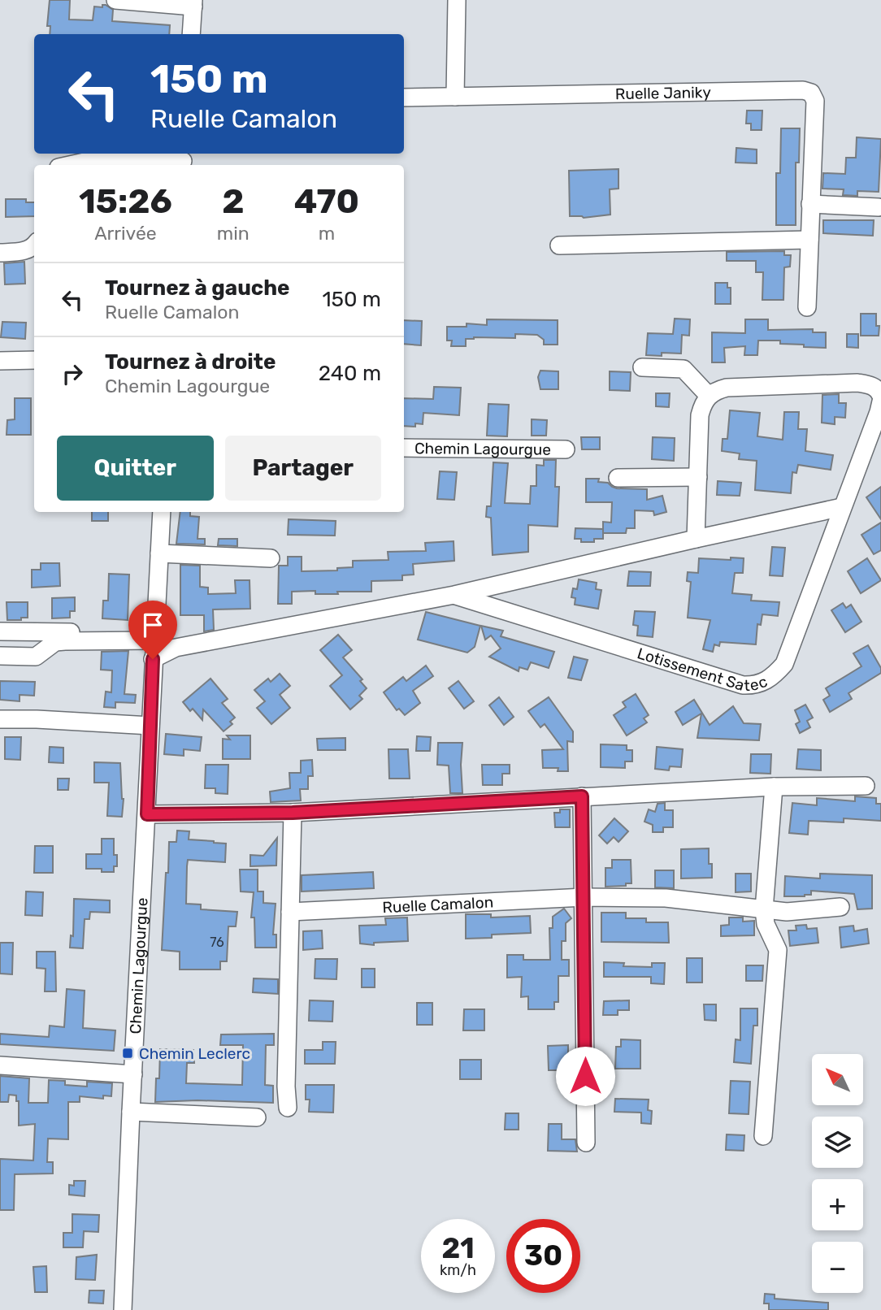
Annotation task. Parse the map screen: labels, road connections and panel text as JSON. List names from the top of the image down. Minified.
{"streets":{"street":["Ruelle Janiky","Chemin Lagourgue","Lotissement Satec","Ruelle Camalon"]},"crossings":[["Chemin Lagourgue","Lotissement Satec"]],"places":{"transit":["Chemin Leclerc"]},"house_numbers":["76"],"north":"top left","page":{"turn":["150 m","Ruelle Camalon"],"eta":["15:26","Arrivée","2","min","470","m"],"list":[{"name":"Tournez à gauche","note":"Ruelle Camalon","value":"150 m"},{"name":"Tournez à droite","note":"Chemin Lagourgue","value":"240 m"}],"buttons":["Quitter","Partager"],"map_buttons":["+","−"],"speed":"21 km/h","limit":"30"}}
